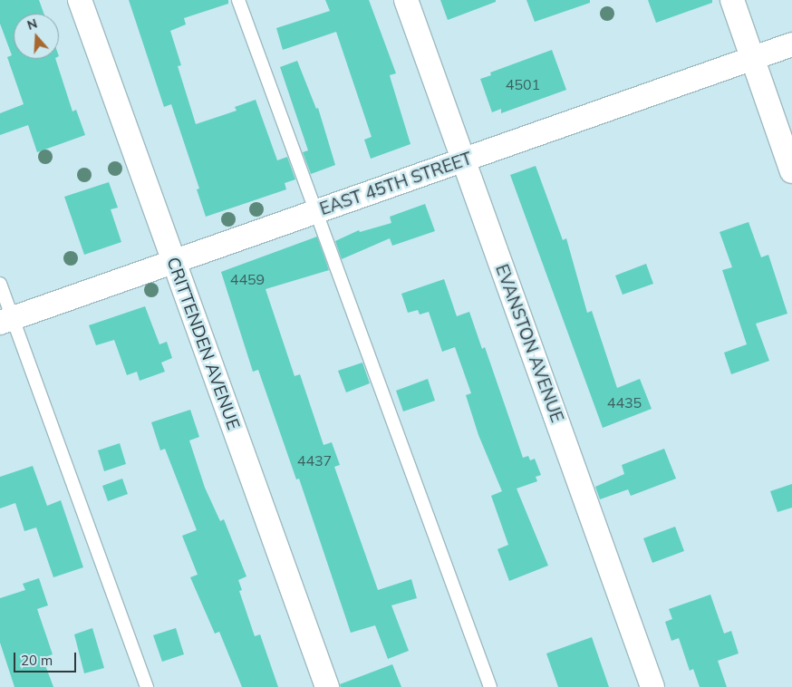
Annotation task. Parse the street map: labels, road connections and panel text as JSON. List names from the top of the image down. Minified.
{"streets":{"street":["EAST 45TH STREET","CRITTENDEN AVENUE","EVANSTON AVENUE"]},"crossings":[["EAST 45TH STREET","CRITTENDEN AVENUE"],["EAST 45TH STREET","EVANSTON AVENUE"]],"house_numbers":["4501","4459","4435","4437"],"scale_bar":"20 m","north":"top"}
